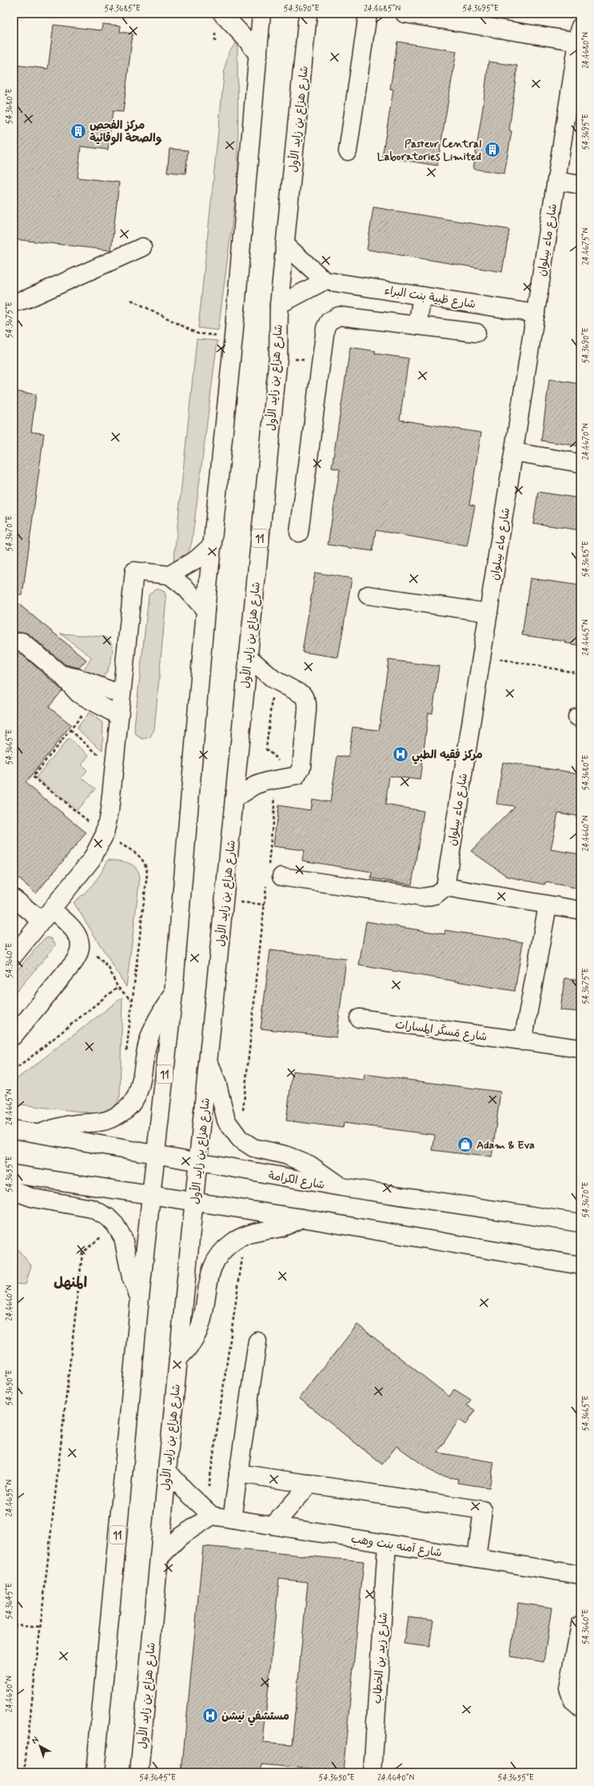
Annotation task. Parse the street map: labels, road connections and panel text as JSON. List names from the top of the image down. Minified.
{"streets":{"main road":["شارع هزاع بن زايد الأول","شارع ماء سِلوان","شارع ظبية بنت البراء","11","شارع مَسكَر المِسارات","شارع الكرامة","شارع آمنه بنت وهب","شارع زيد بن الخطاب"]},"crossings":[["شارع هزاع بن زايد الأول","شارع الكرامة"],["شارع ماء سِلوان","شارع ظبية بنت البراء"],["11","شارع الكرامة"],["شارع آمنه بنت وهب","شارع زيد بن الخطاب"]],"districts":["المنهل"],"places":{"building":["مركز الفحص والصحة الوقائية","Pasteur Central Laboratories Limited"],"hospital":["مركز فقيه الطبي","مستشفي نيشن"],"shop":["Adam & Eva"]},"north":"top left","coordinates":["54.3685°E","54.3690°E","24.4685°N","54.3695°E","24.4680°N","54.3680°E","24.4675°N","54.3675°E","24.4670°N","54.3670°E","24.4665°N","54.3665°E","24.4660°N","54.3660°E","54.3655°E","54.3650°E","24.4655°N","54.3645°E","24.4650°N","24.4640°N"]}
